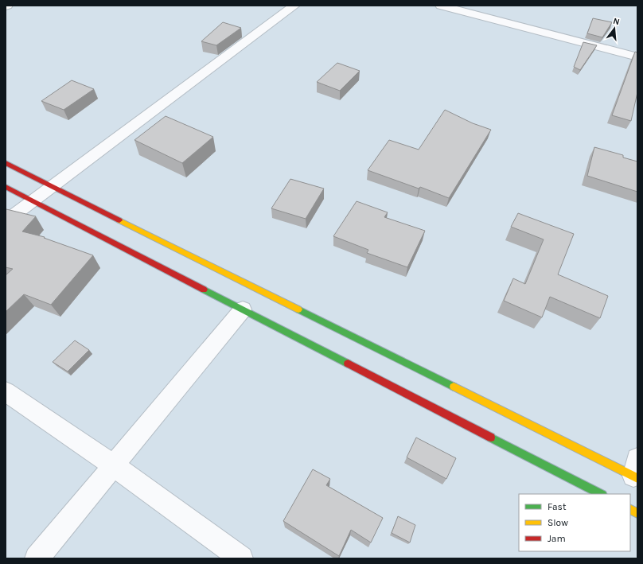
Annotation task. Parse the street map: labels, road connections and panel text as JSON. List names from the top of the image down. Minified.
{"legend":["Fast","Slow","Jam"],"north":"top"}
